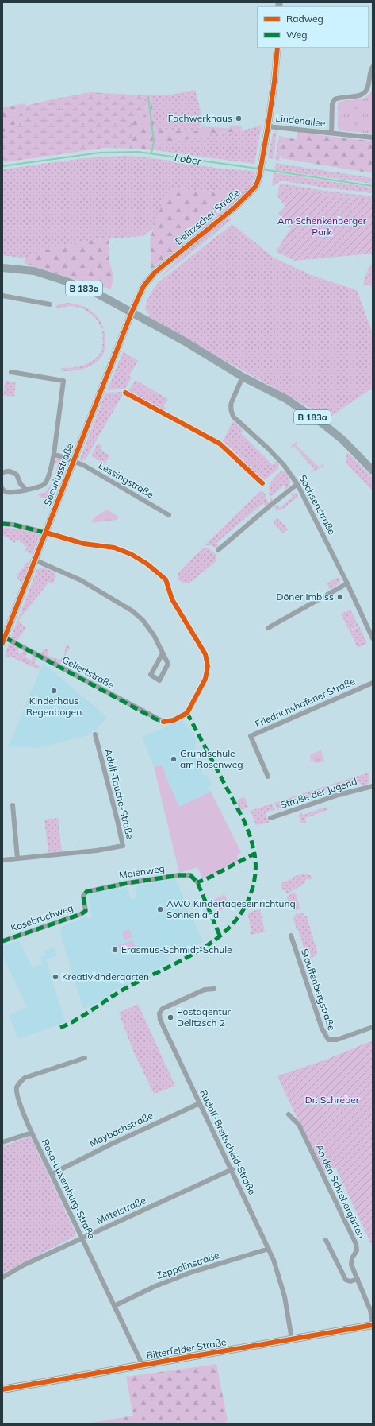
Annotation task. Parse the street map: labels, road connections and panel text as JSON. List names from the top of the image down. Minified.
{"streets":{"main road":["B 183a","Bitterfelder Straße"],"street":["Lindenallee","Delitzscher Straße","Securiusstraße","Lessingstraße","Sachsenstraße","Gellertstraße","Friedrichshafener Straße","Straße der Jugend","Adolf-Tauche-Straße","Maienweg","Kosebruchweg","Stauffenbergstraße","Maybachstraße","Rudolf-Breitscheid-Straße","Rosa-Luxemburg-Straße","An den Schrebergärten","Mittelstraße","Zeppelinstraße"]},"crossings":[["Lindenallee","Delitzscher Straße"],["Delitzscher Straße","B 183a"],["Delitzscher Straße","Securiusstraße"],["B 183a","Securiusstraße"],["B 183a","Sachsenstraße"],["Securiusstraße","Lessingstraße"],["Securiusstraße","Gellertstraße"],["Maienweg","Kosebruchweg"],["Maybachstraße","Rudolf-Breitscheid-Straße"],["Maybachstraße","Rosa-Luxemburg-Straße"],["Rudolf-Breitscheid-Straße","Mittelstraße"],["Rudolf-Breitscheid-Straße","Zeppelinstraße"],["Rudolf-Breitscheid-Straße","Bitterfelder Straße"],["Rosa-Luxemburg-Straße","Mittelstraße"],["Rosa-Luxemburg-Straße","Zeppelinstraße"],["Rosa-Luxemburg-Straße","Bitterfelder Straße"],["An den Schrebergärten","Bitterfelder Straße"]],"water":["Lober"],"parks":["Am Schenkenberger Park","Dr. Schreber"],"places":["Fachwerkhaus","Döner Imbiss","Kinderhaus Regenbogen","Grundschule am Rosenweg","AWO Kindertageseinrichtung Sonnenland","Erasmus-Schmidt-Schule","Kreativkindergarten","Postagentur Delitzsch 2"],"legend":["Radweg","Weg"]}
